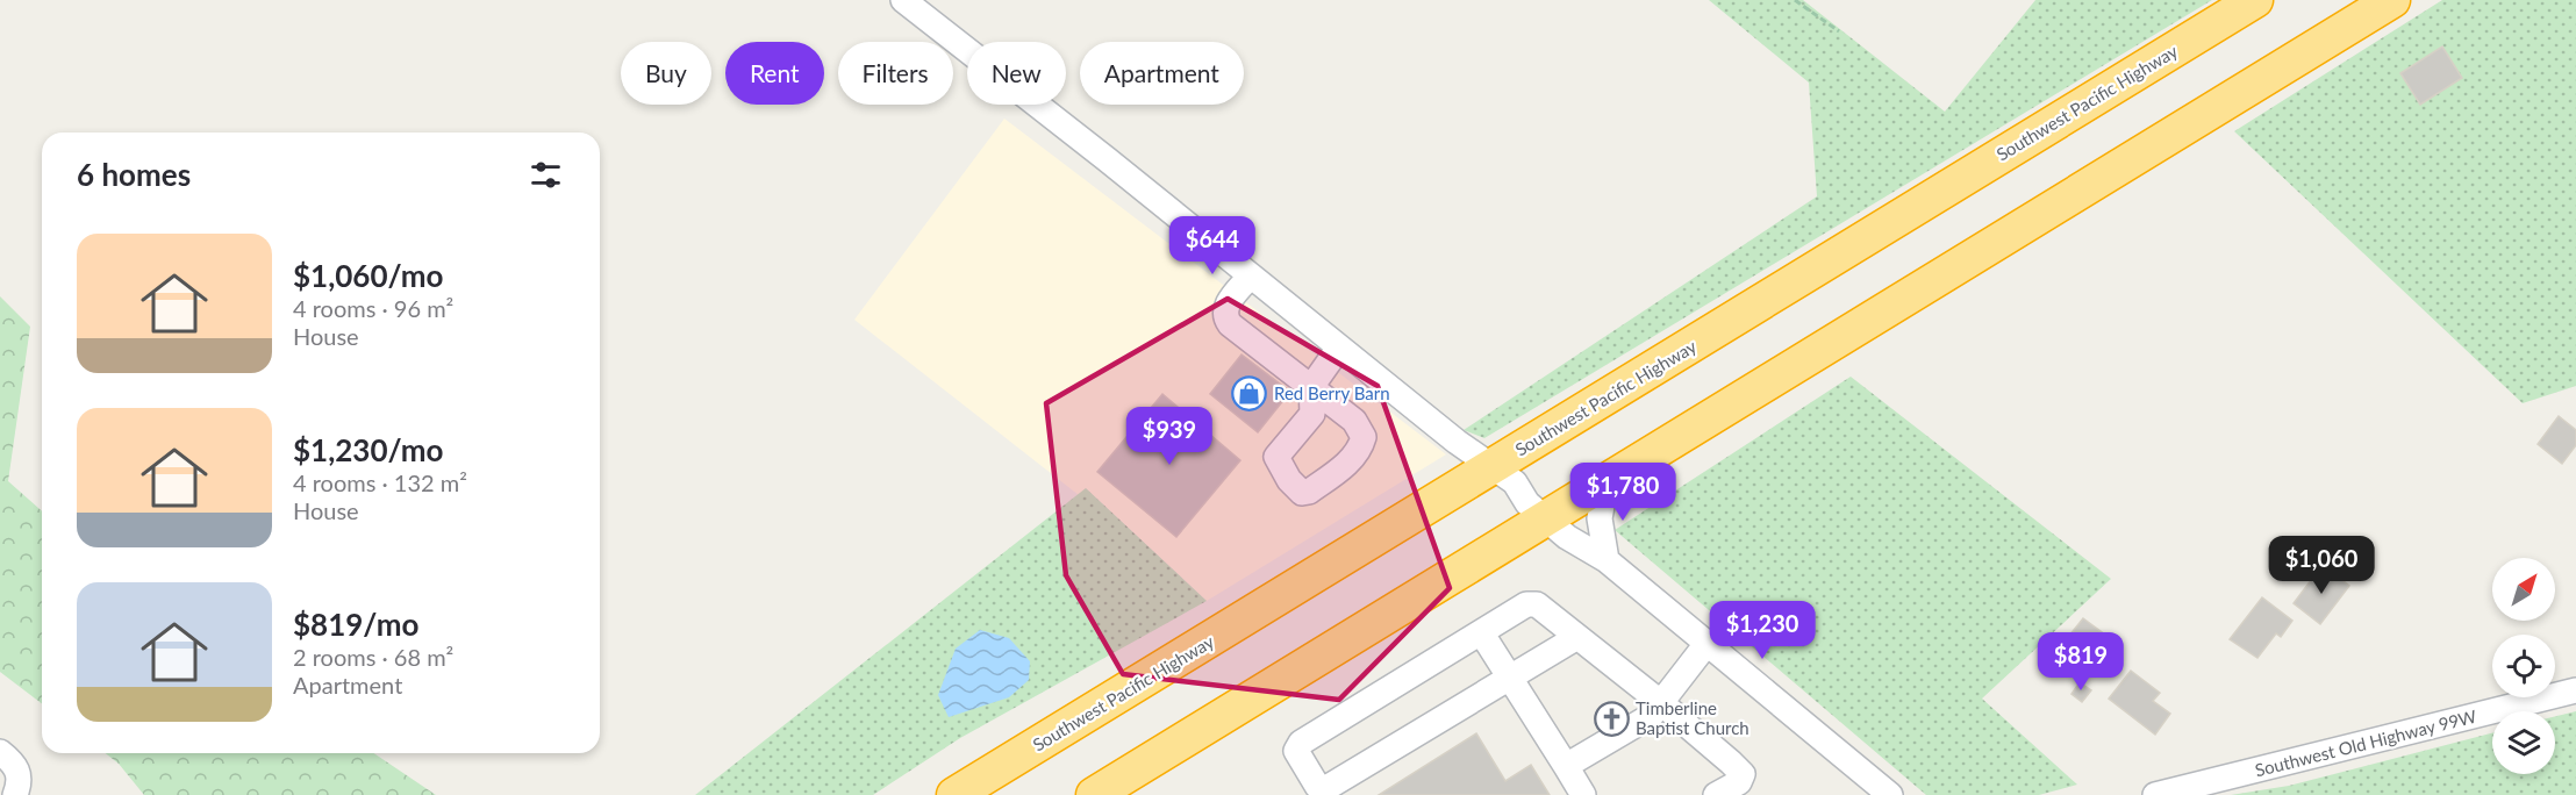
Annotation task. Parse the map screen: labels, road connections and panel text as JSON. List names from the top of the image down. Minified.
{"streets":{"highway":["Southwest Pacific Highway"],"street":["Southwest Old Highway 99W"]},"places":{"shop":["Red Berry Barn"],"church":["Timberline Baptist Church"]},"north":"top right","page":{"chip":["Buy","Rent","Filters","New","Apartment"],"heading":"6 homes","price":["$644","$939","$1,780","$1,060","$1,230","$819"],"list":[{"name":"$1,060/mo","note":"4 rooms · 96 m² · House"},{"name":"$1,230/mo","note":"4 rooms · 132 m² · House"},{"name":"$819/mo","note":"2 rooms · 68 m² · Apartment"}]}}
